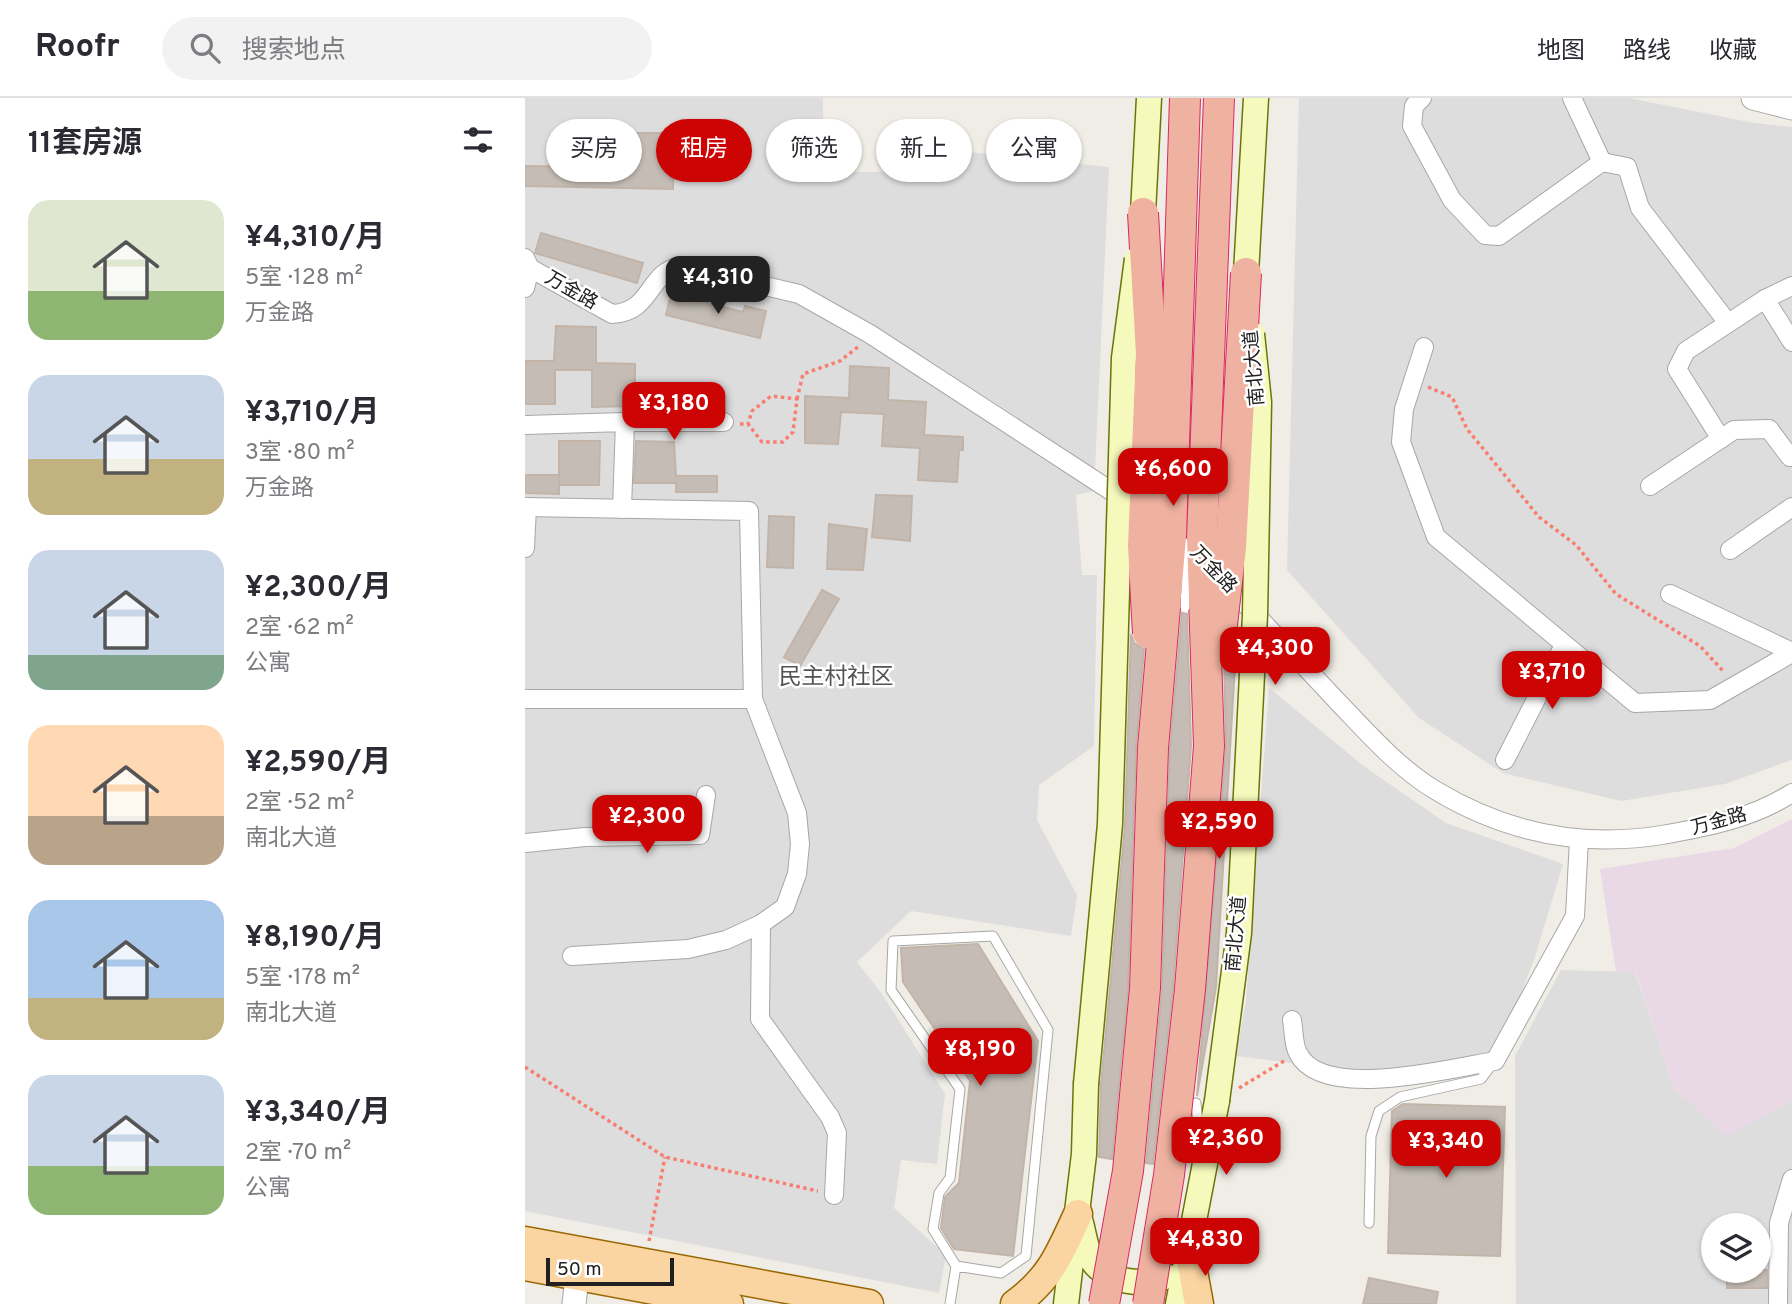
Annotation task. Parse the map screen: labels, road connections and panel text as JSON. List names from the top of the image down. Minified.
{"streets":{"main road":["南北大道"],"street":["万金路"]},"districts":["民主村社区"],"scale_bar":"50 m","page":{"header":"Roofr","search":"搜索地点","nav":["地图","路线","收藏"],"heading":"11套房源","chip":["买房","租房","筛选","新上","公寓"],"list":[{"name":"¥4,310/月","note":"5室 · 128 m² · 万金路"},{"name":"¥3,710/月","note":"3室 · 80 m² · 万金路"},{"name":"¥2,300/月","note":"2室 · 62 m² · 公寓"},{"name":"¥2,590/月","note":"2室 · 52 m² · 南北大道"},{"name":"¥8,190/月","note":"5室 · 178 m² · 南北大道"},{"name":"¥3,340/月","note":"2室 · 70 m² · 公寓"}],"price":["¥4,310","¥3,180","¥6,600","¥4,300","¥3,710","¥2,300","¥2,590","¥8,190","¥2,360","¥3,340","¥4,830"],"scale":"50 m"}}
